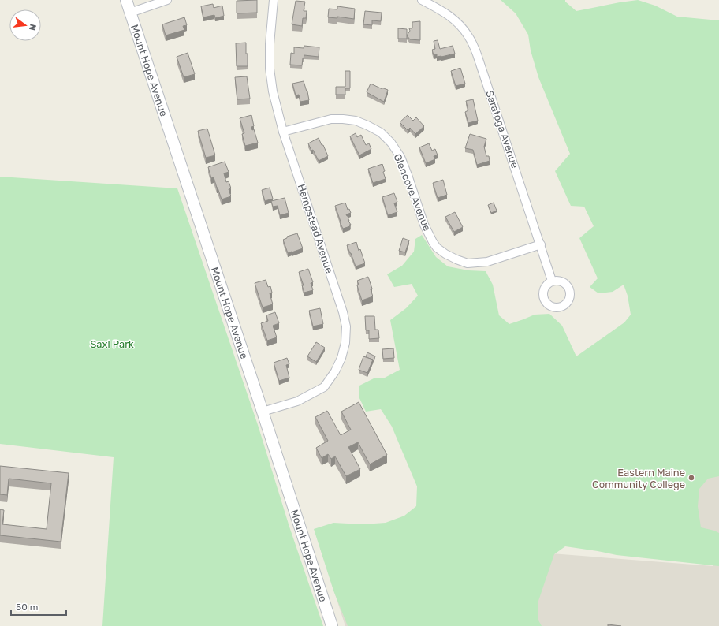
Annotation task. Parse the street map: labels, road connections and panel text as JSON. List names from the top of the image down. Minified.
{"streets":{"street":["Mount Hope Avenue","Saratoga Avenue","Glencove Avenue","Hempstead Avenue"]},"crossings":[["Mount Hope Avenue","Hempstead Avenue"],["Saratoga Avenue","Glencove Avenue"],["Glencove Avenue","Hempstead Avenue"]],"parks":["Saxl Park"],"places":["Eastern Maine Community College"],"scale_bar":"50 m","north":"right"}
